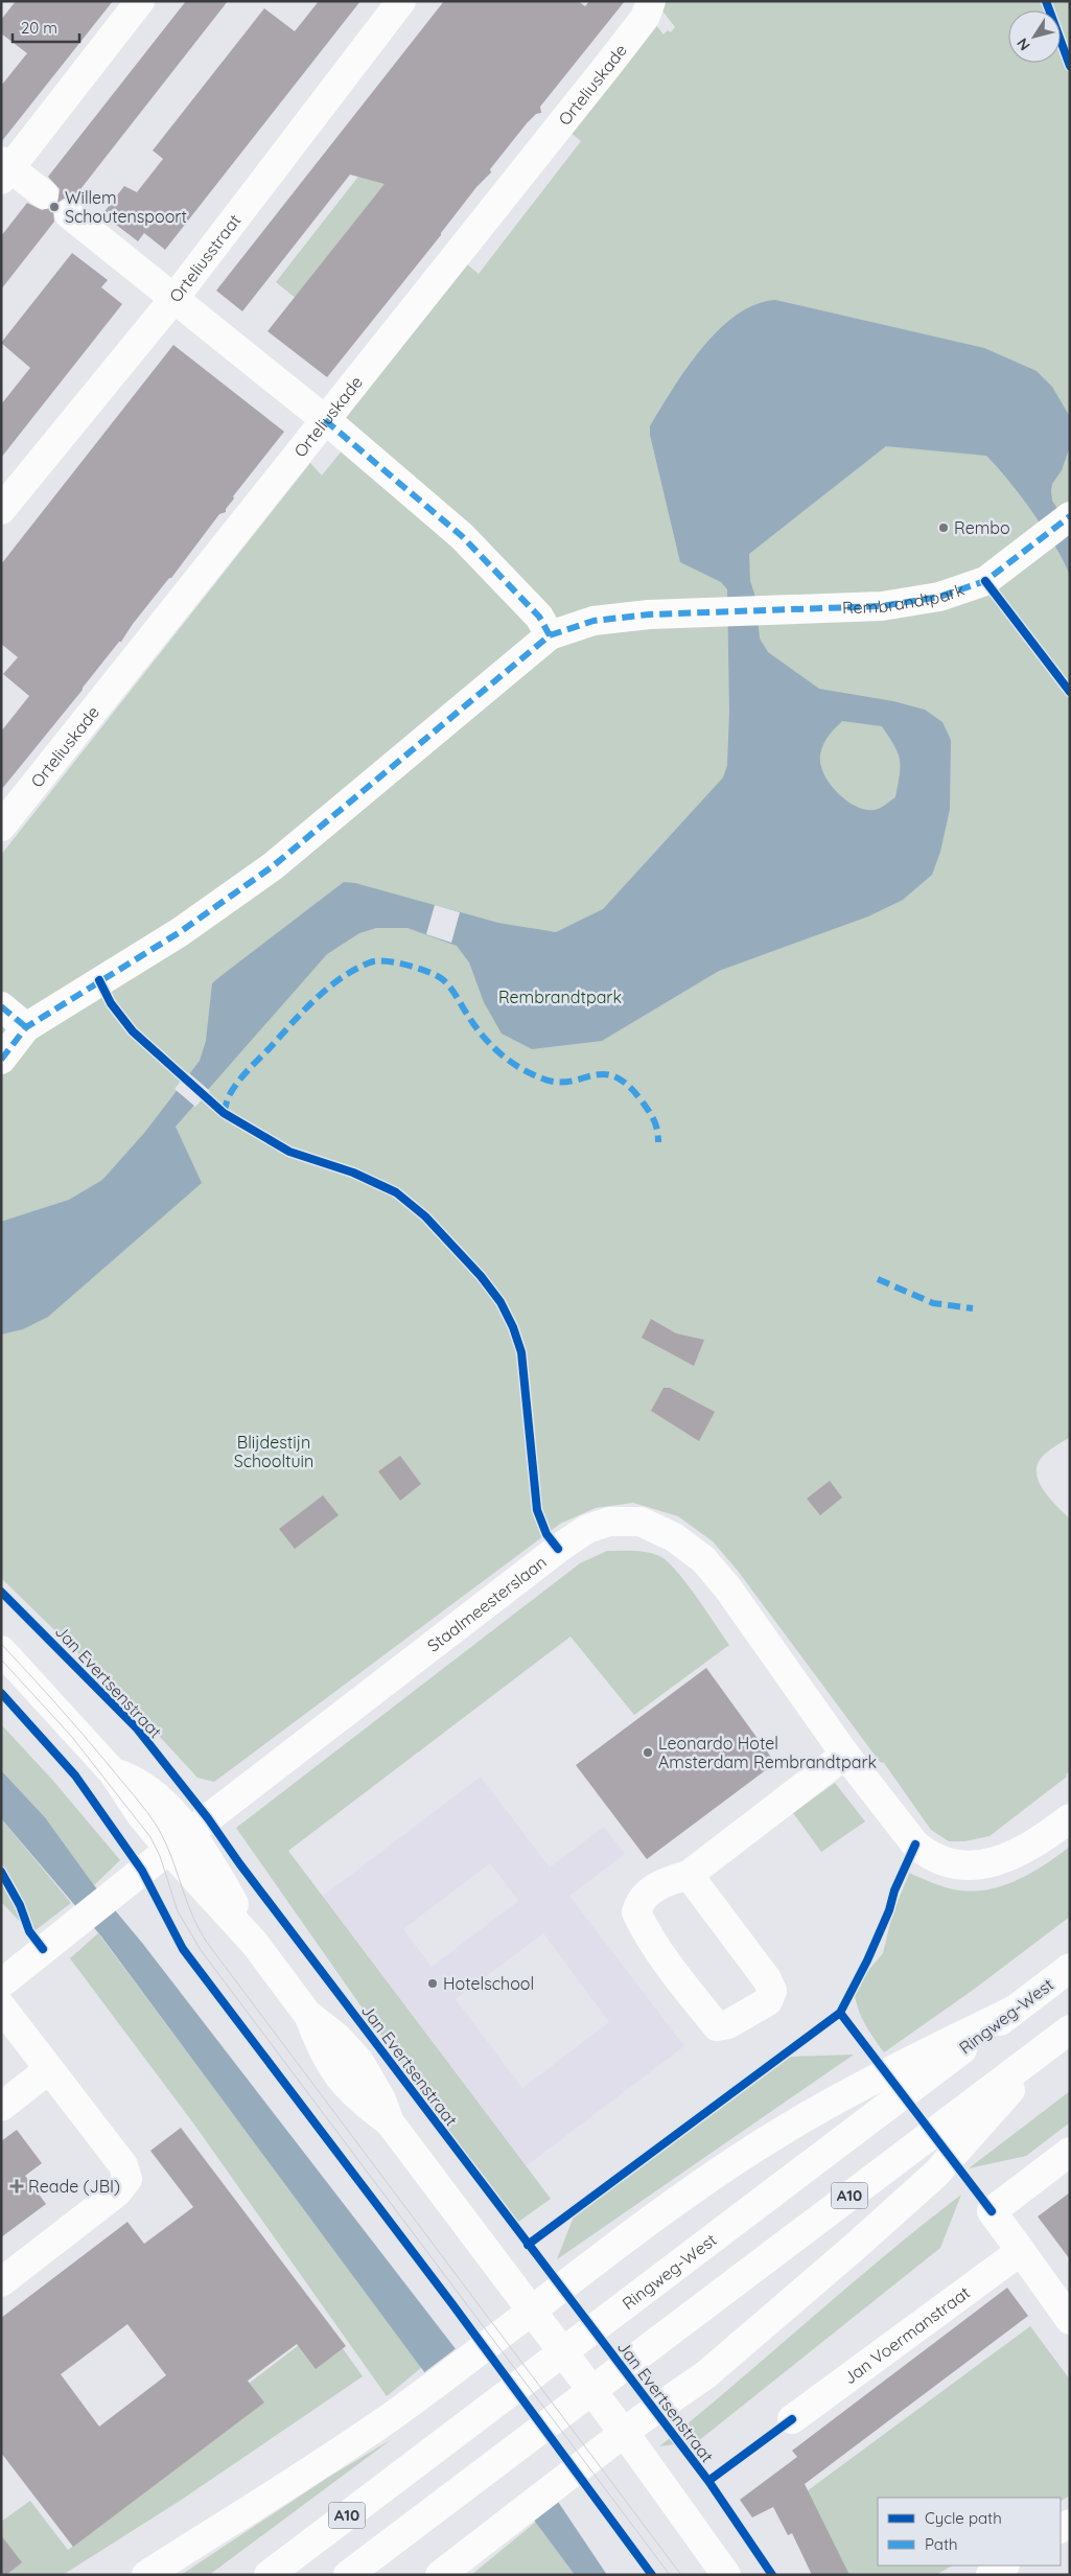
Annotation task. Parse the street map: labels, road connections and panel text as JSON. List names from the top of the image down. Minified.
{"streets":{"main road":["Orteliuskade","Orteliusstraat","Rembrandtpark","Staalmeesterslaan","Ringweg-West","A10","Jan Voermanstraat"],"cycle path":["Jan Evertsenstraat"]},"crossings":[["Ringweg-West","A10"]],"parks":["Rembrandtpark","Blijdestijn Schooltuin"],"places":{"other":["Willem Schoutenspoort","Rembo","Leonardo Hotel Amsterdam Rembrandtpark","Hotelschool"],"health":["Reade (JBI)"]},"legend":["Cycle path","Path"],"scale_bar":"20 m","north":"bottom left"}
